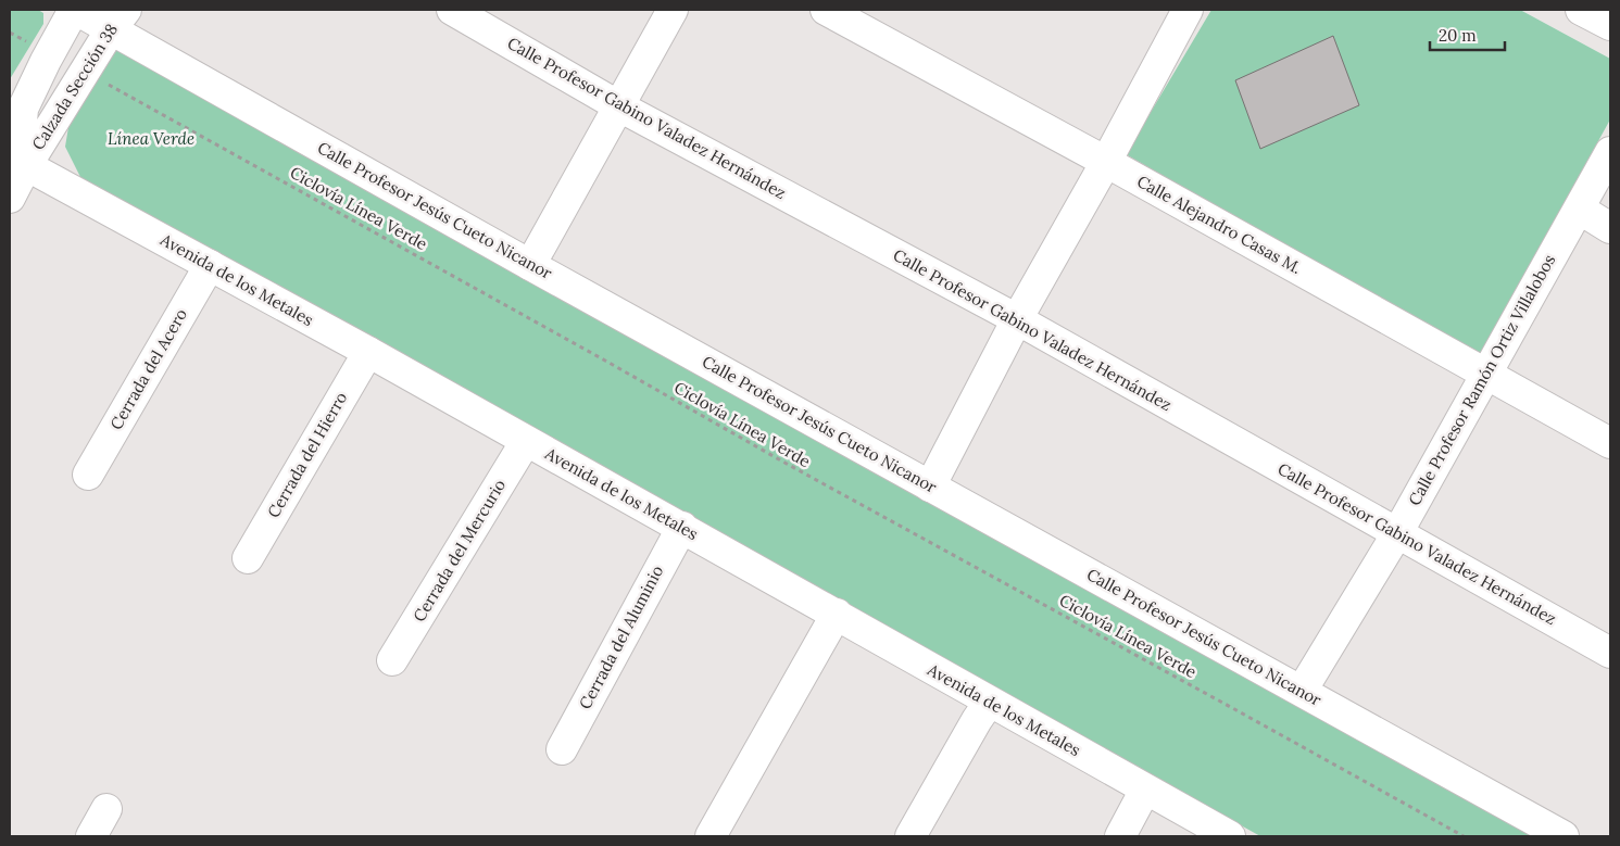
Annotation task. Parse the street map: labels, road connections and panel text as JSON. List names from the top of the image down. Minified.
{"streets":{"street":["Calzada Sección 38","Calle Profesor Gabino Valadez Hernández","Calle Profesor Jesús Cueto Nicanor","Calle Alejandro Casas M.","Avenida de los Metales","Cerrada del Acero","Calle Profesor Ramón Ortiz Villalobos","Cerrada del Hierro","Cerrada del Mercurio","Cerrada del Aluminio"],"path":["Ciclovía Línea Verde"]},"crossings":[["Calzada Sección 38","Ciclovía Línea Verde"],["Calzada Sección 38","Calle Profesor Jesús Cueto Nicanor"],["Calzada Sección 38","Avenida de los Metales"],["Calle Profesor Gabino Valadez Hernández","Calle Profesor Ramón Ortiz Villalobos"],["Calle Profesor Jesús Cueto Nicanor","Calle Profesor Ramón Ortiz Villalobos"],["Calle Alejandro Casas M.","Calle Profesor Ramón Ortiz Villalobos"],["Avenida de los Metales","Cerrada del Acero"],["Avenida de los Metales","Cerrada del Hierro"],["Avenida de los Metales","Cerrada del Mercurio"],["Avenida de los Metales","Cerrada del Aluminio"]],"parks":["Línea Verde"],"scale_bar":"20 m"}
